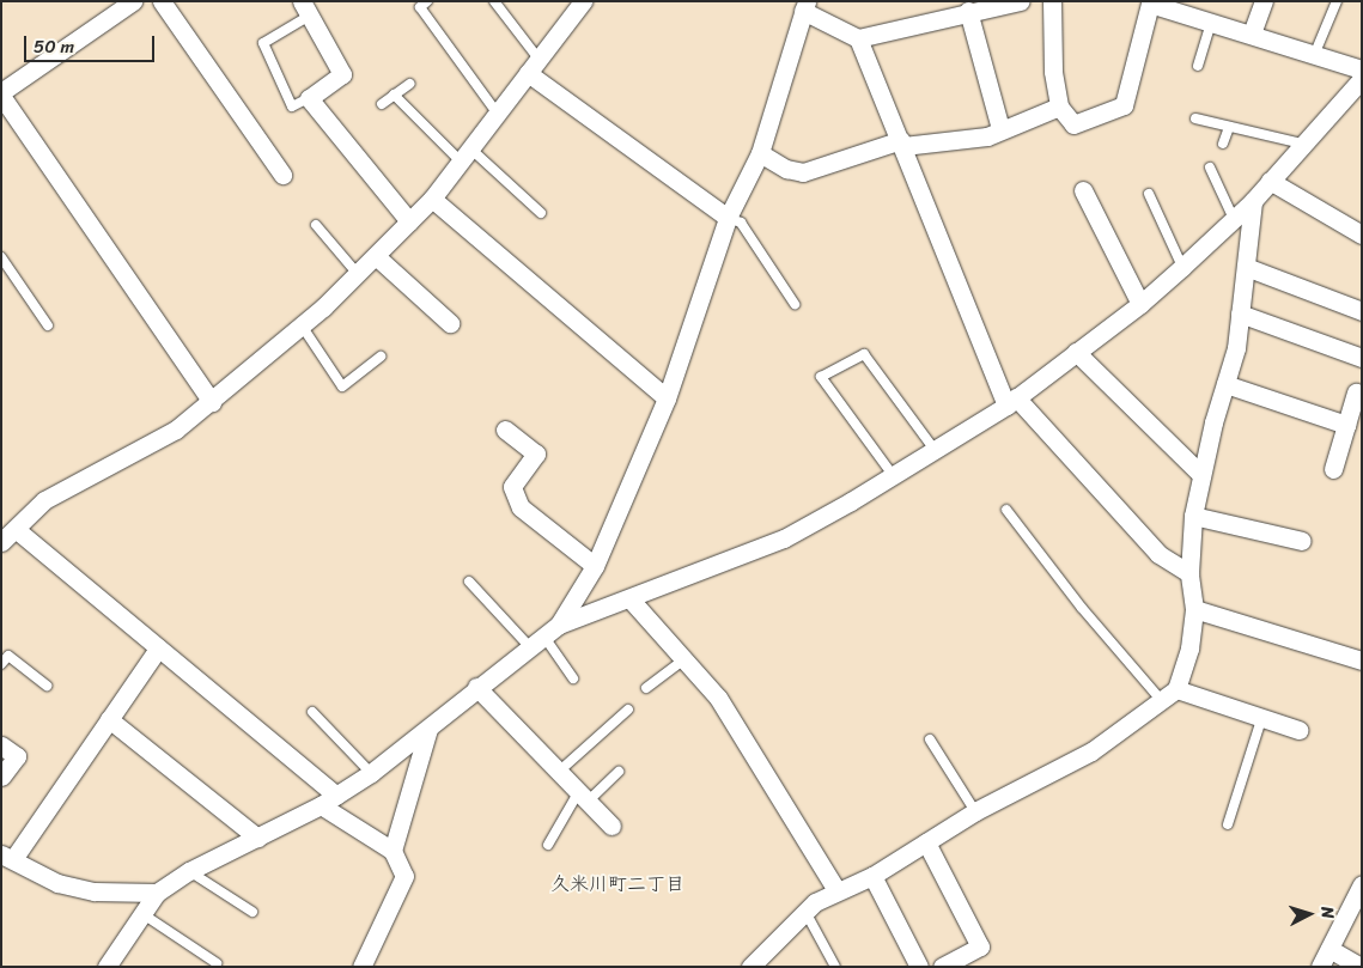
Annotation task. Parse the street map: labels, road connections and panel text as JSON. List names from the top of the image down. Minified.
{"districts":["久米川町二丁目"],"scale_bar":"50 m","north":"right"}
